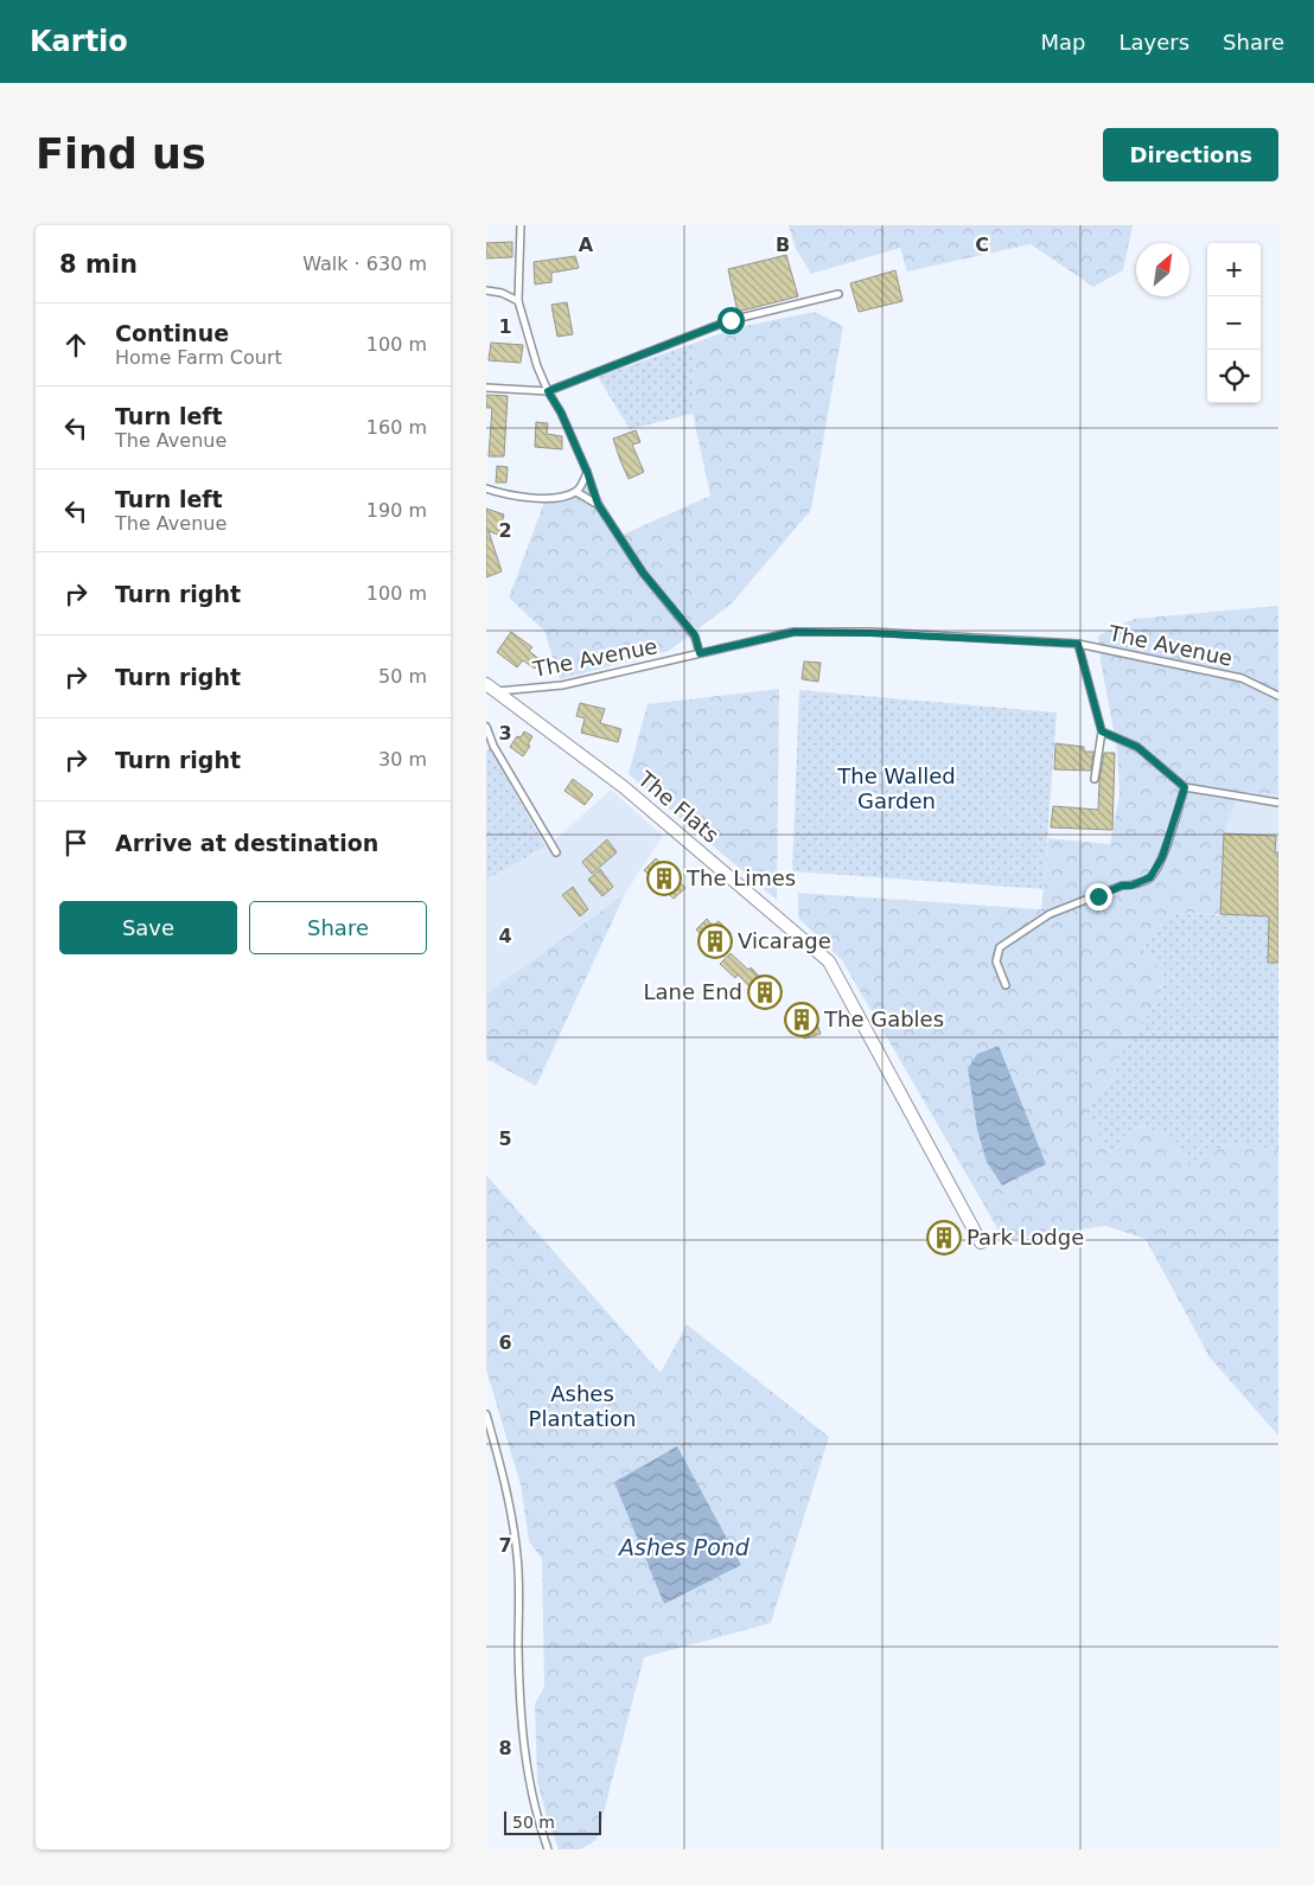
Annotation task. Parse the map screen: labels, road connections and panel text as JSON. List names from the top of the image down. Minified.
{"streets":{"street":["The Flats"],"lane":["The Avenue"]},"crossings":[["The Avenue","The Flats"]],"water":["Ashes Pond"],"parks":["The Walled Garden","Ashes Plantation"],"places":{"building":["The Limes","Vicarage","Lane End","The Gables","Park Lodge"]},"scale_bar":"50 m","north":"top right","page":{"header":"Kartio","nav":["Map","Layers","Share"],"buttons":["Directions",["Save","Share"]],"title":"Find us","heading":["8 min","Walk · 630 m"],"map_buttons":["+","−"],"list":[["Continue","Home Farm Court","100 m"],["Turn left","The Avenue","160 m"],["Turn left","The Avenue","190 m"],["Turn right","100 m"],["Turn right","50 m"],["Turn right","30 m"],"Arrive at destination"],"scale":"50 m"},"grid":{"columns":["A","B","C"],"rows":["1","2","3","4","5","6","7","8"]}}
